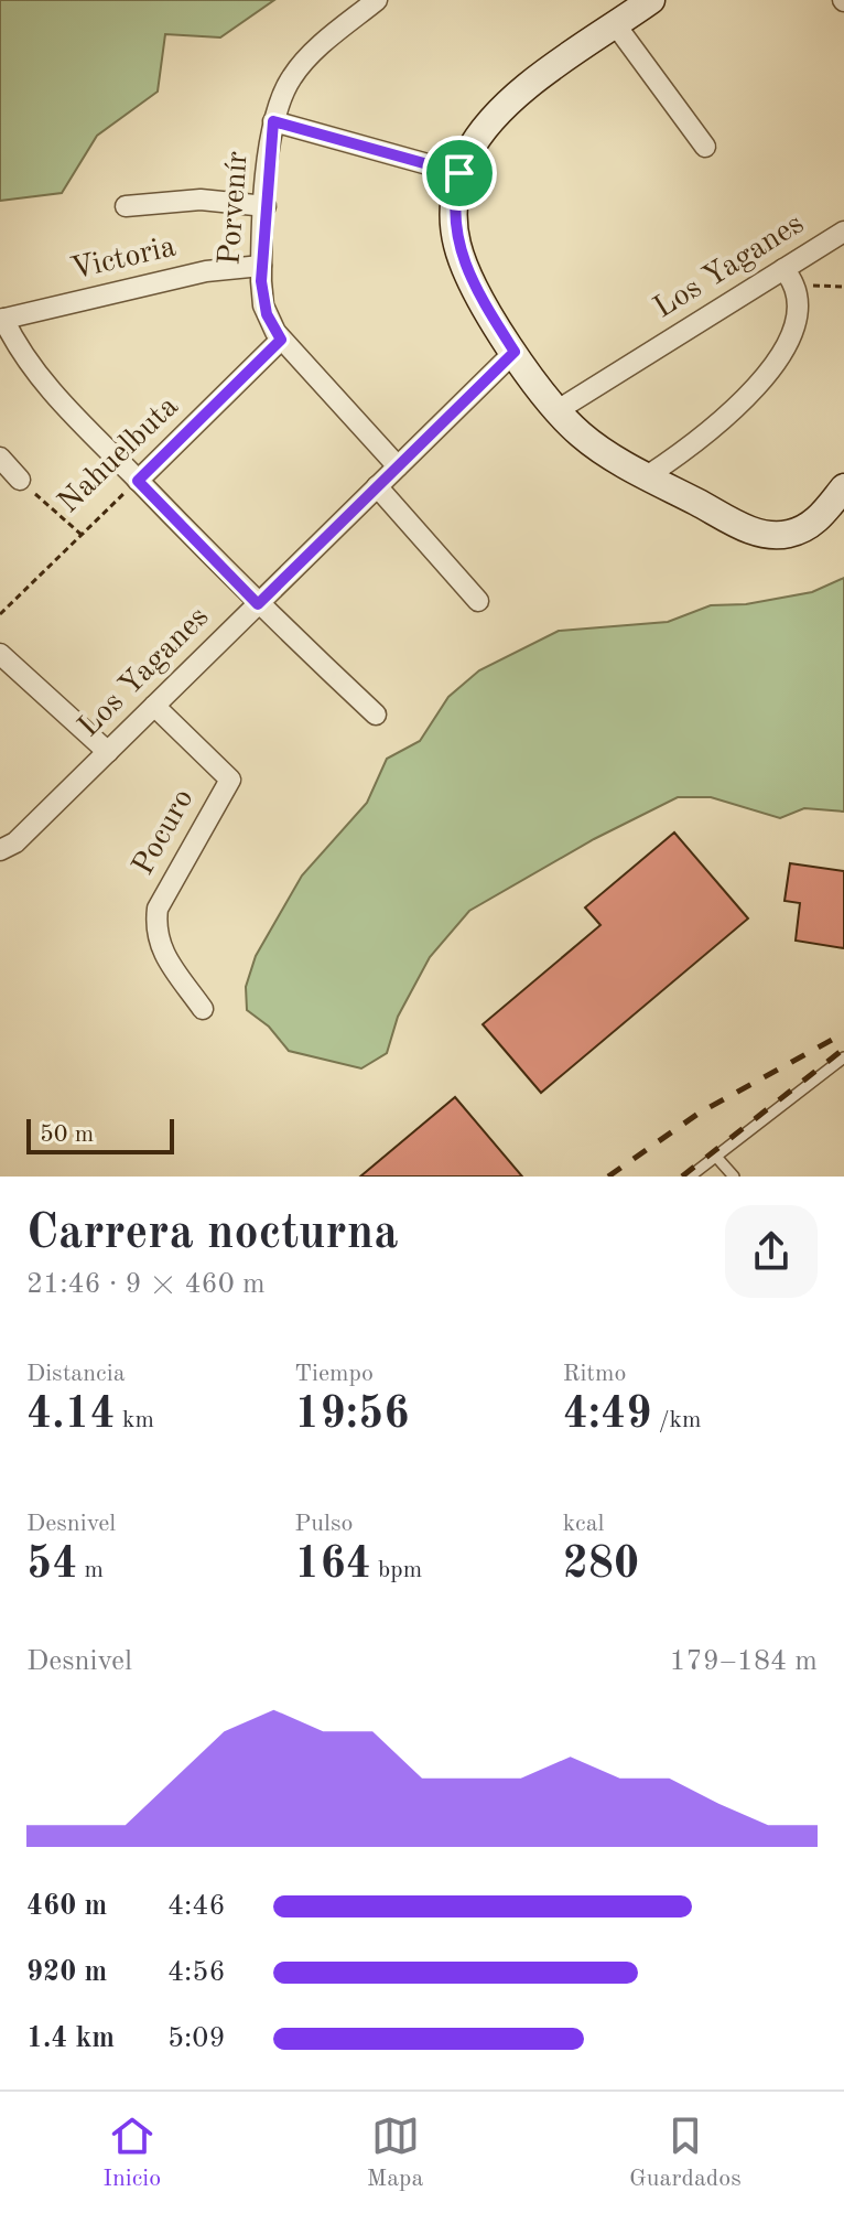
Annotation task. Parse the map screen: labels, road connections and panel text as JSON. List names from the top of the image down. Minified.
{"streets":{"street":["Porvenír","Victoria","Los Yaganes","Nahuelbuta","Pocuro"]},"crossings":[["Porvenír","Victoria"],["Porvenír","Los Yaganes"],["Porvenír","Nahuelbuta"],["Los Yaganes","Pocuro"]],"scale_bar":"50 m","page":{"scale":"50 m","heading":["Carrera nocturna","21:46 · 9 × 460 m"],"stats":[["Distancia","4.14 km"],["Tiempo","19:56"],["Ritmo","4:49 /km"],["Desnivel","54 m"],["Pulso","164 bpm"],["kcal","280"]],"chart":["Desnivel","179–184 m"],"list":[{"name":"460 m","note":"4:46"},{"name":"920 m","note":"4:56"},{"name":"1.4 km","note":"5:09"}],"tabs":["Inicio","Mapa","Guardados"]}}
